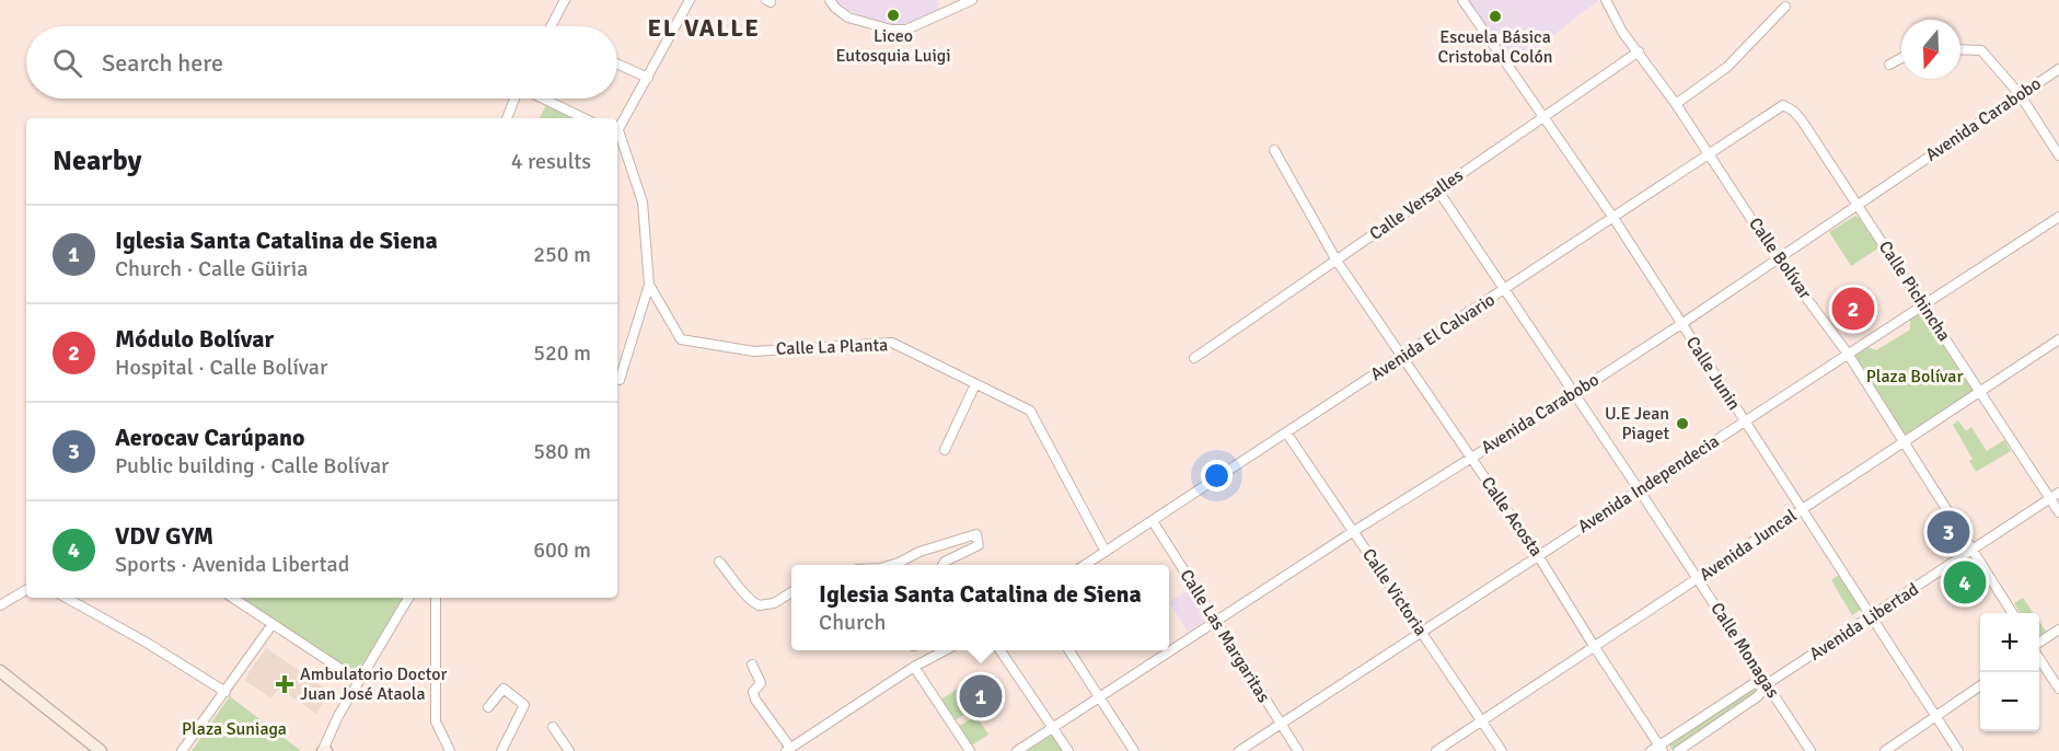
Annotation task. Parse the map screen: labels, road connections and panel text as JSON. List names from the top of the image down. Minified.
{"streets":{"street":["Avenida Carabobo","Calle Versalles","Calle Bolívar","Calle Pichincha","Avenida El Calvario","Calle La Planta","Calle Junin","Avenida Independecia","Calle Acosta","Avenida Juncal","Calle Victoria","Avenida Libertad","Calle Las Margaritas","Calle Monagas"]},"crossings":[["Avenida Carabobo","Calle Bolívar"],["Avenida Carabobo","Calle Pichincha"],["Avenida Carabobo","Calle Junin"],["Avenida Carabobo","Calle Acosta"],["Avenida Carabobo","Calle Victoria"],["Avenida Carabobo","Calle Las Margaritas"],["Avenida Carabobo","Calle Monagas"],["Calle Versalles","Calle Bolívar"],["Calle Versalles","Calle Junin"],["Calle Versalles","Calle Acosta"],["Calle Versalles","Calle Monagas"],["Calle Bolívar","Avenida El Calvario"],["Calle Bolívar","Avenida Independecia"],["Calle Bolívar","Avenida Juncal"],["Calle Bolívar","Avenida Libertad"],["Calle Pichincha","Avenida El Calvario"],["Calle Pichincha","Avenida Independecia"],["Calle Pichincha","Avenida Juncal"],["Calle Pichincha","Avenida Libertad"],["Avenida El Calvario","Calle La Planta"],["Avenida El Calvario","Calle Junin"],["Avenida El Calvario","Calle Acosta"],["Avenida El Calvario","Calle Victoria"],["Avenida El Calvario","Calle Las Margaritas"],["Avenida El Calvario","Calle Monagas"],["Calle Junin","Avenida Independecia"],["Calle Junin","Avenida Juncal"],["Calle Junin","Avenida Libertad"],["Avenida Independecia","Calle Acosta"],["Avenida Independecia","Calle Victoria"],["Avenida Independecia","Calle Las Margaritas"],["Avenida Independecia","Calle Monagas"],["Calle Acosta","Avenida Juncal"],["Calle Acosta","Avenida Libertad"],["Avenida Juncal","Calle Victoria"],["Avenida Juncal","Calle Monagas"],["Avenida Libertad","Calle Monagas"]],"districts":["EL VALLE"],"parks":["Plaza Bolívar","Plaza Suniaga"],"places":{"other":["Liceo Eutosquia Luigi","Escuela Básica Cristobal Colón","U.E Jean Piaget"],"health":["Ambulatorio Doctor Juan José Ataola"]},"north":"bottom","page":{"search":"Search here","heading":["Nearby","4 results"],"list":[{"mark":"1","name":"Iglesia Santa Catalina de Siena","note":"Church · Calle Güiria","value":"250 m"},{"mark":"2","name":"Módulo Bolívar","note":"Hospital · Calle Bolívar","value":"520 m"},{"mark":"3","name":"Aerocav Carúpano","note":"Public building · Calle Bolívar","value":"580 m"},{"mark":"4","name":"VDV GYM","note":"Sports · Avenida Libertad","value":"600 m"}],"pins":["2","3","4","1"],"popup":["Iglesia Santa Catalina de Siena","Church"],"map_buttons":["+","−"]}}
